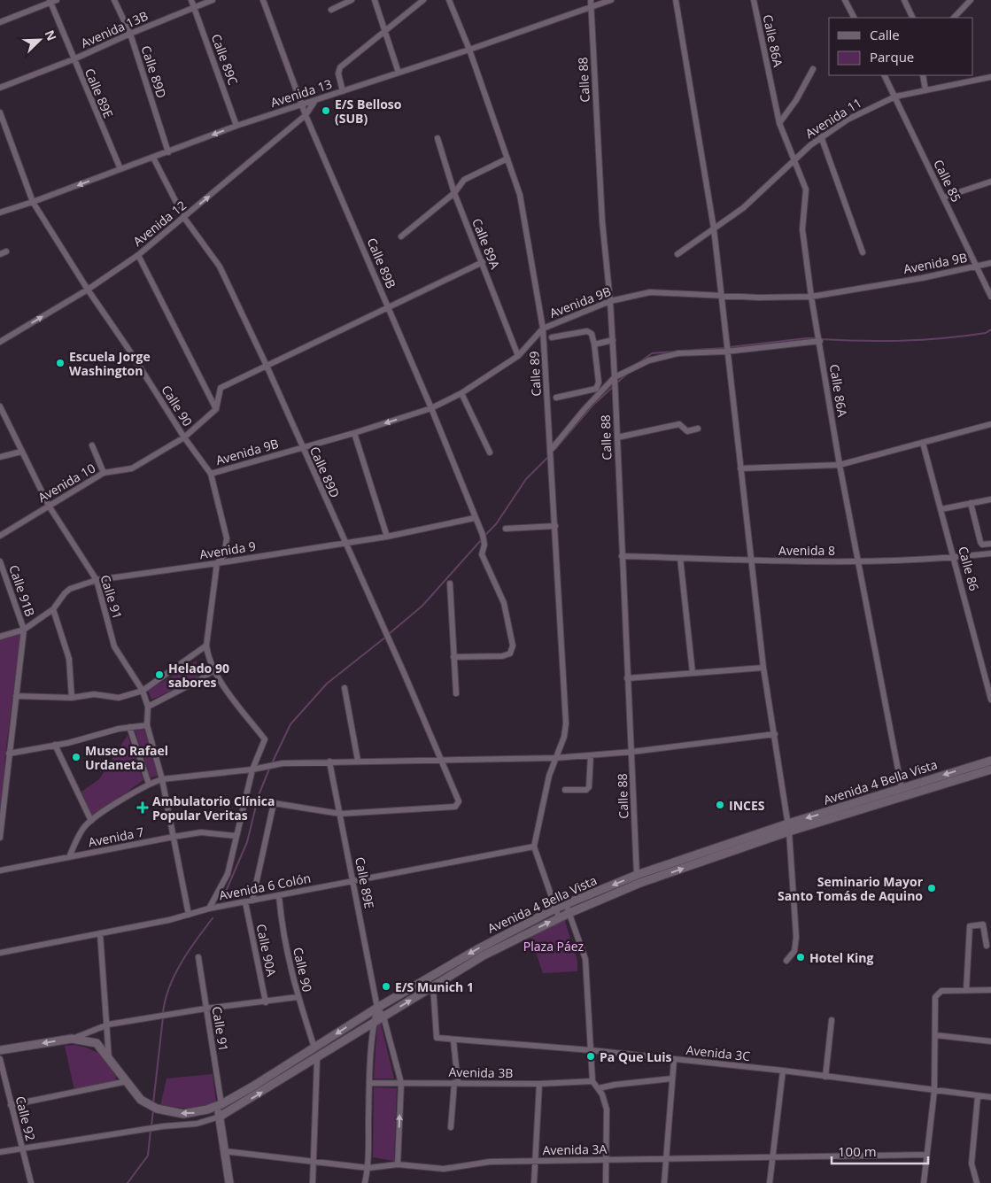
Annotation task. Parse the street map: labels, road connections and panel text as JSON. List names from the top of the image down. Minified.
{"streets":{"street":["Avenida 13B","Calle 86A","Calle 89C","Calle 89D","Calle 88","Calle 89E","Avenida 13","Avenida 11","Calle 85","Avenida 12","Calle 89A","Calle 89B","Avenida 9B","Calle 89","Calle 90","Avenida 10","Avenida 9","Avenida 8","Calle 86","Calle 91B","Calle 91","Avenida 4 Bella Vista","Avenida 7","Avenida 6 Colón","Calle 90A","Avenida 3C","Avenida 3B","Calle 92","Avenida 3A"]},"crossings":[["Avenida 13B","Calle 89C"],["Avenida 13B","Calle 89D"],["Avenida 13B","Calle 89E"],["Calle 86A","Avenida 11"],["Calle 86A","Avenida 9B"],["Calle 86A","Avenida 8"],["Calle 86A","Avenida 4 Bella Vista"],["Calle 89C","Avenida 13"],["Calle 89D","Calle 89E"],["Calle 89D","Avenida 13"],["Calle 89D","Avenida 12"],["Calle 89D","Avenida 9B"],["Calle 89D","Avenida 9"],["Calle 88","Avenida 13"],["Calle 88","Avenida 9B"],["Calle 88","Avenida 8"],["Calle 88","Avenida 4 Bella Vista"],["Calle 89E","Avenida 13"],["Calle 89E","Avenida 4 Bella Vista"],["Calle 89E","Avenida 6 Colón"],["Avenida 13","Avenida 12"],["Avenida 13","Calle 89B"],["Avenida 13","Calle 89"],["Avenida 13","Calle 90"],["Avenida 11","Calle 85"],["Calle 85","Avenida 9B"],["Avenida 12","Calle 89B"],["Avenida 12","Calle 90"],["Calle 89A","Avenida 9B"],["Calle 89B","Avenida 9B"],["Calle 89B","Avenida 9"],["Avenida 9B","Calle 89"],["Avenida 9B","Calle 90"],["Calle 89","Avenida 6 Colón"],["Calle 90","Avenida 10"],["Calle 90","Avenida 9"],["Calle 90","Avenida 4 Bella Vista"],["Calle 90","Avenida 6 Colón"],["Avenida 10","Calle 91"],["Avenida 9","Calle 91B"],["Avenida 9","Calle 91"],["Avenida 8","Calle 86"],["Calle 91","Avenida 4 Bella Vista"],["Calle 91","Avenida 7"],["Calle 91","Avenida 6 Colón"],["Avenida 4 Bella Vista","Avenida 3C"],["Avenida 6 Colón","Calle 90A"]],"one_way":["Avenida 12"],"parks":["Plaza Páez"],"places":{"other":["E/S Belloso (SUB)","Escuela Jorge Washington","Helado 90 sabores","Museo Rafael Urdaneta","INCES","Seminario Mayor Santo Tomás de Aquino","Hotel King","E/S Munich 1","Pa Que Luis"],"health":["Ambulatorio Clínica Popular Veritas"]},"legend":["Calle","Parque"],"scale_bar":"100 m","north":"top right"}
